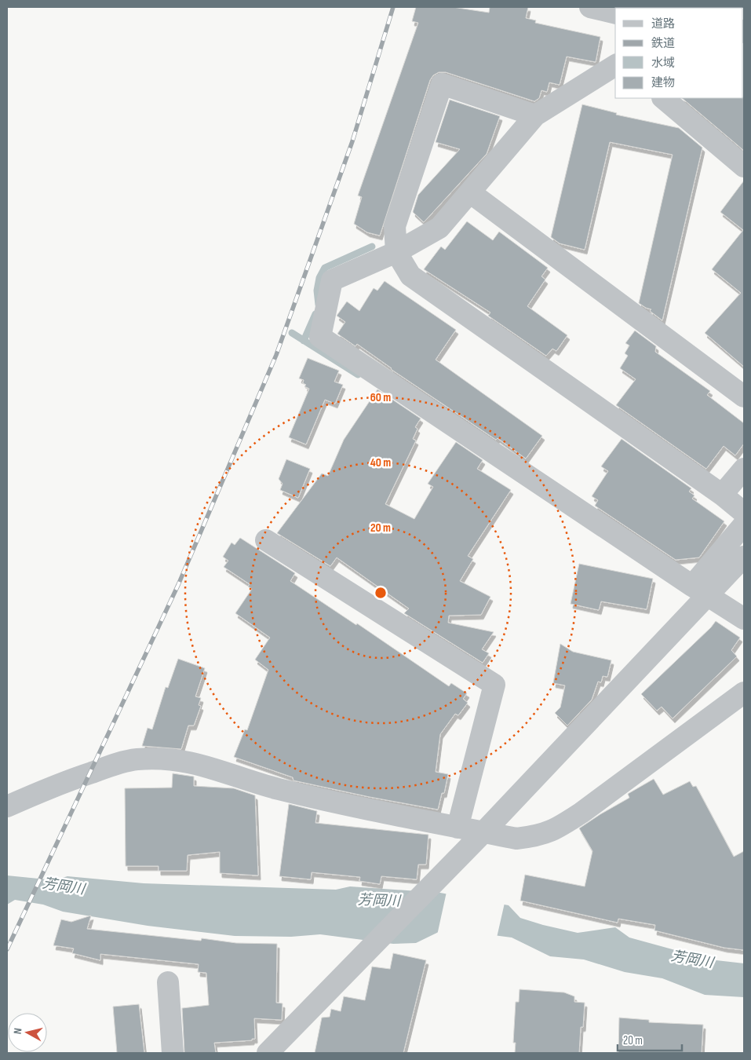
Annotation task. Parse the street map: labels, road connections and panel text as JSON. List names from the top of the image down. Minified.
{"water":["芳岡川"],"legend":["道路","鉄道","水域","建物"],"scale_bar":"20 m","north":"left","rings":["60 m","40 m","20 m"]}
